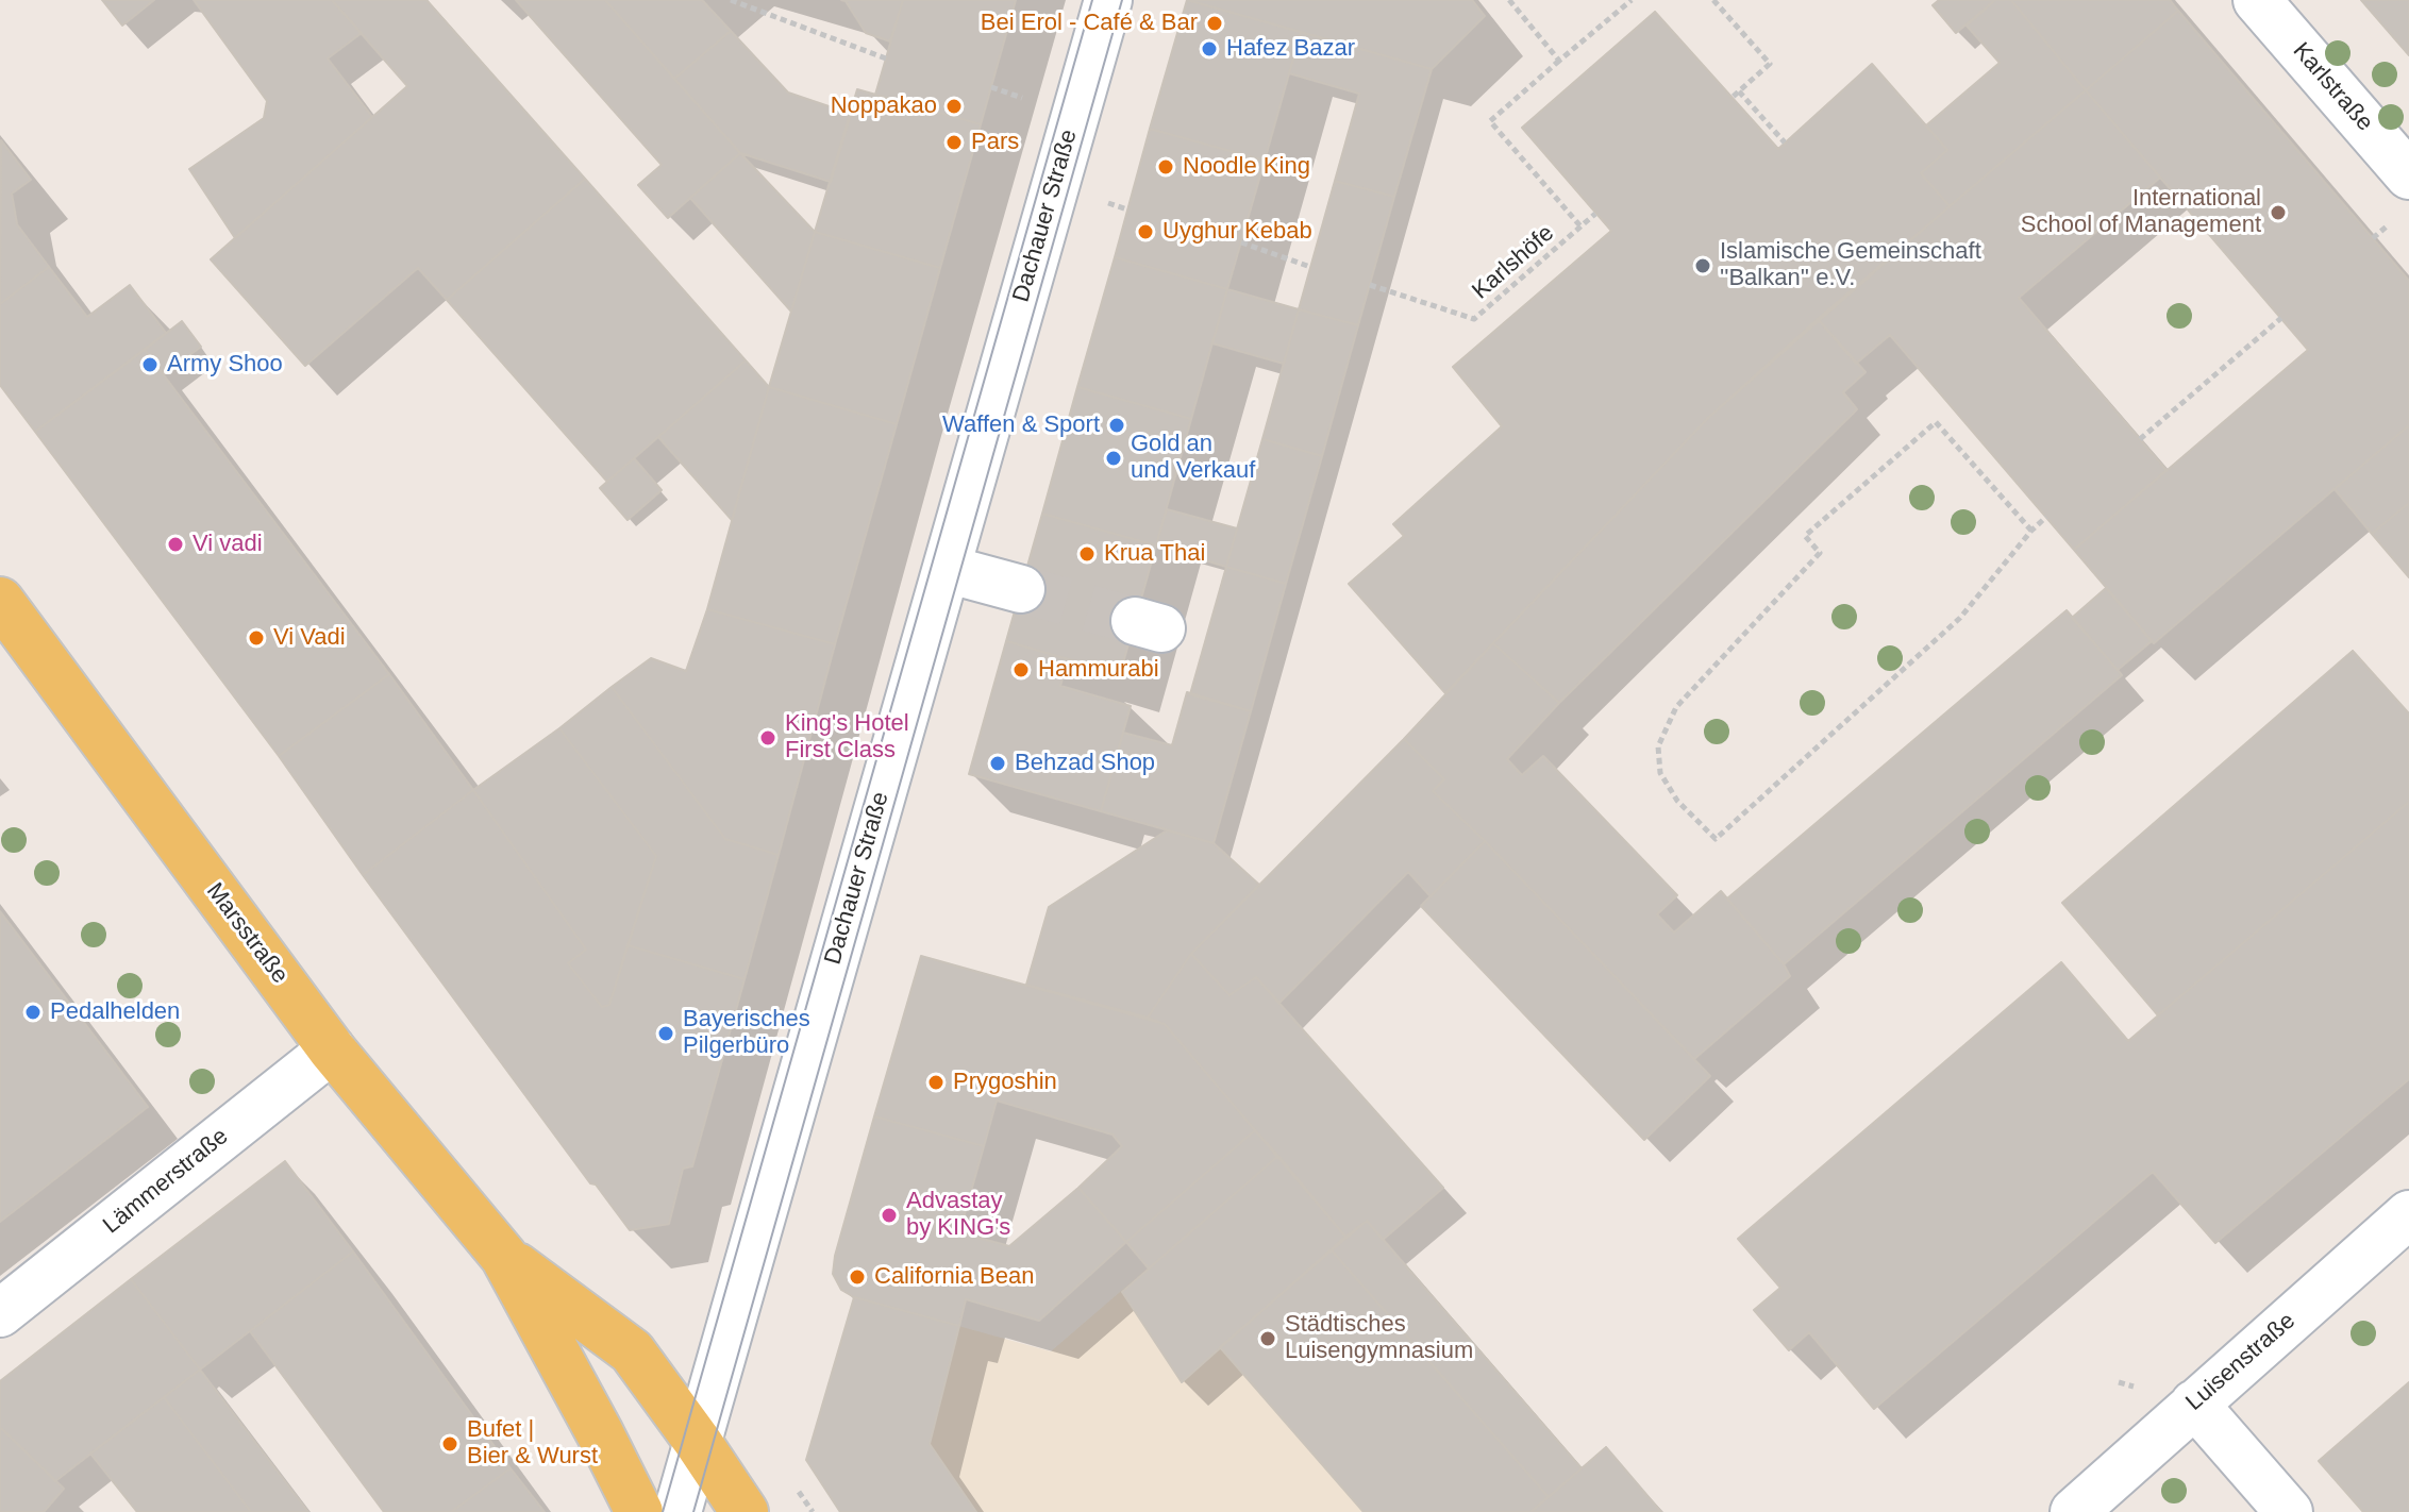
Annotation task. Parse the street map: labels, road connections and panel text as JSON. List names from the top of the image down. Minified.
{"streets":{"main road":["Marsstraße"],"street":["Karlstraße","Dachauer Straße","Lämmerstraße","Luisenstraße"],"path":["Karlshöfe"]},"crossings":[["Dachauer Straße","Marsstraße"],["Marsstraße","Lämmerstraße"]],"places":["Bei Erol - Café & Bar","Hafez Bazar","Noppakao","Pars","Noodle King","International School of Management","Uyghur Kebab","Islamische Gemeinschaft ''Balkan'' e.V.","Army Shoo","Waffen & Sport","Gold an und Verkauf","Vi vadi","Krua Thai","Vi Vadi","Hammurabi","King's Hotel First Class","Behzad Shop","Pedalhelden","Bayerisches Pilgerbüro","Prygoshin","Advastay by KING's","California Bean","Städtisches Luisengymnasium","Bufet | Bier & Wurst"]}
